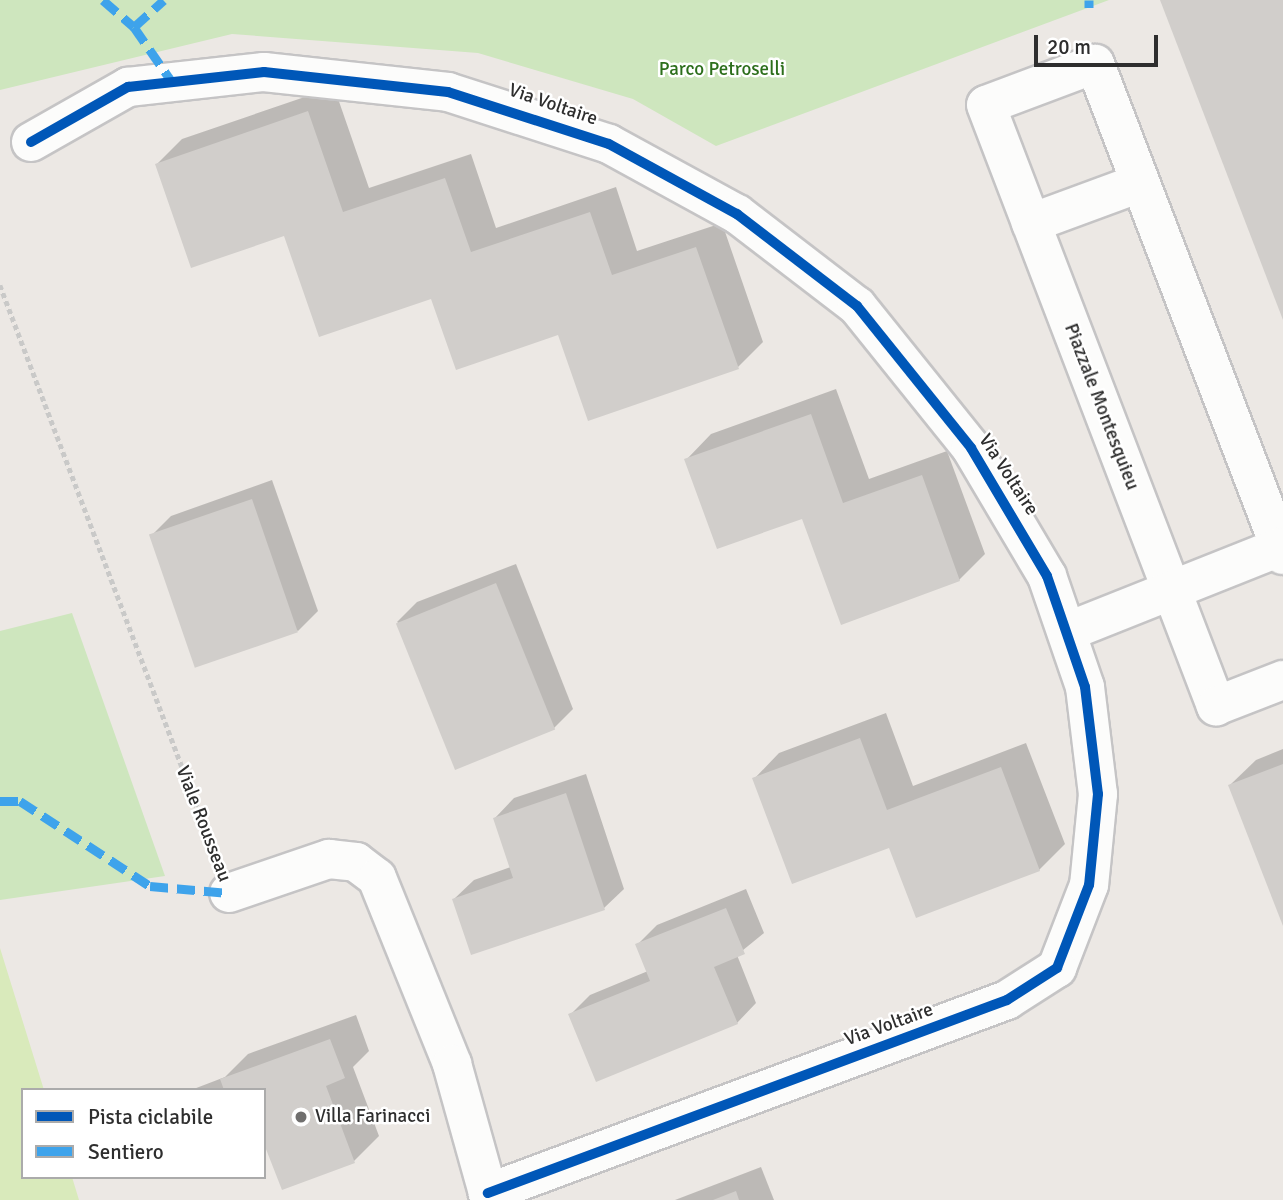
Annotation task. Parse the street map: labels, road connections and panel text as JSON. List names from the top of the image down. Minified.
{"streets":{"street":["Via Voltaire","Piazzale Montesquieu","Viale Rousseau"]},"crossings":[["Via Voltaire","Piazzale Montesquieu"],["Via Voltaire","Viale Rousseau"]],"parks":["Parco Petroselli"],"places":["Villa Farinacci"],"legend":["Pista ciclabile","Sentiero"],"scale_bar":"20 m"}
